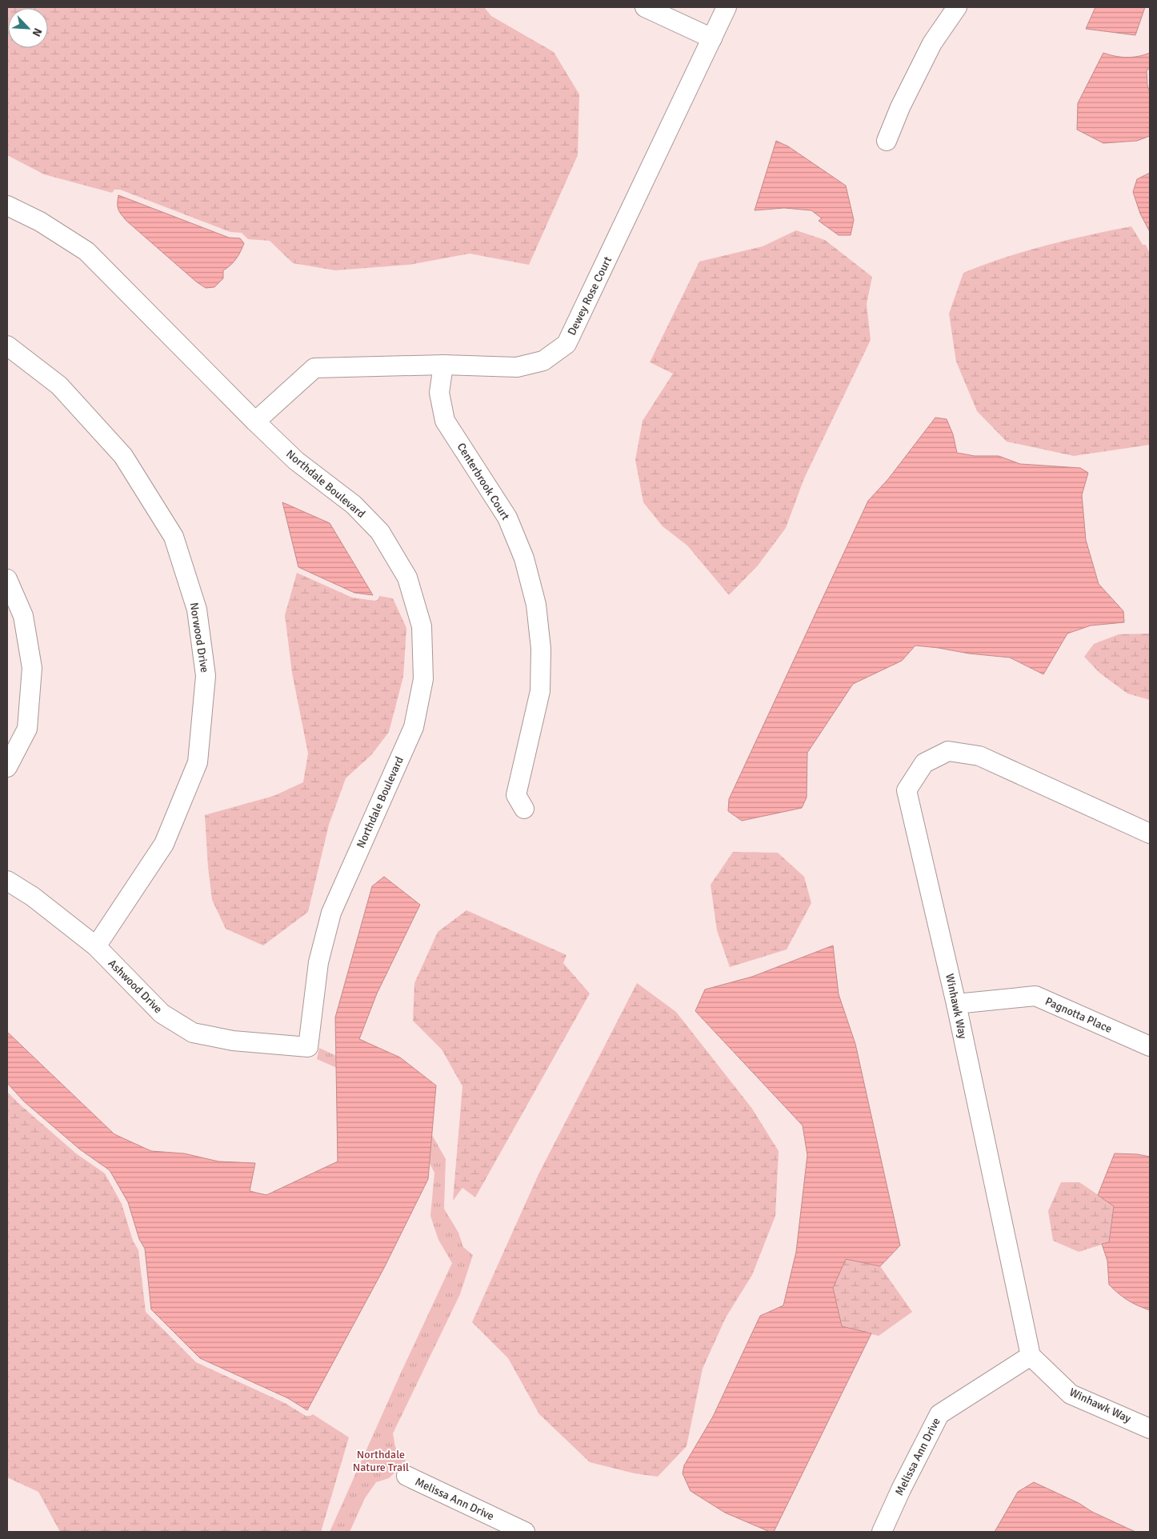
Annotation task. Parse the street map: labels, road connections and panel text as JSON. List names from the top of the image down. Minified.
{"streets":{"street":["Dewey Rose Court","Centerbrook Court","Northdale Boulevard","Norwood Drive","Ashwood Drive","Winhawk Way","Pagnotta Place","Melissa Ann Drive"]},"crossings":[["Dewey Rose Court","Centerbrook Court"],["Dewey Rose Court","Northdale Boulevard"],["Northdale Boulevard","Ashwood Drive"],["Norwood Drive","Ashwood Drive"],["Winhawk Way","Pagnotta Place"],["Winhawk Way","Melissa Ann Drive"]],"parks":["Northdale Nature Trail"],"north":"bottom right"}
